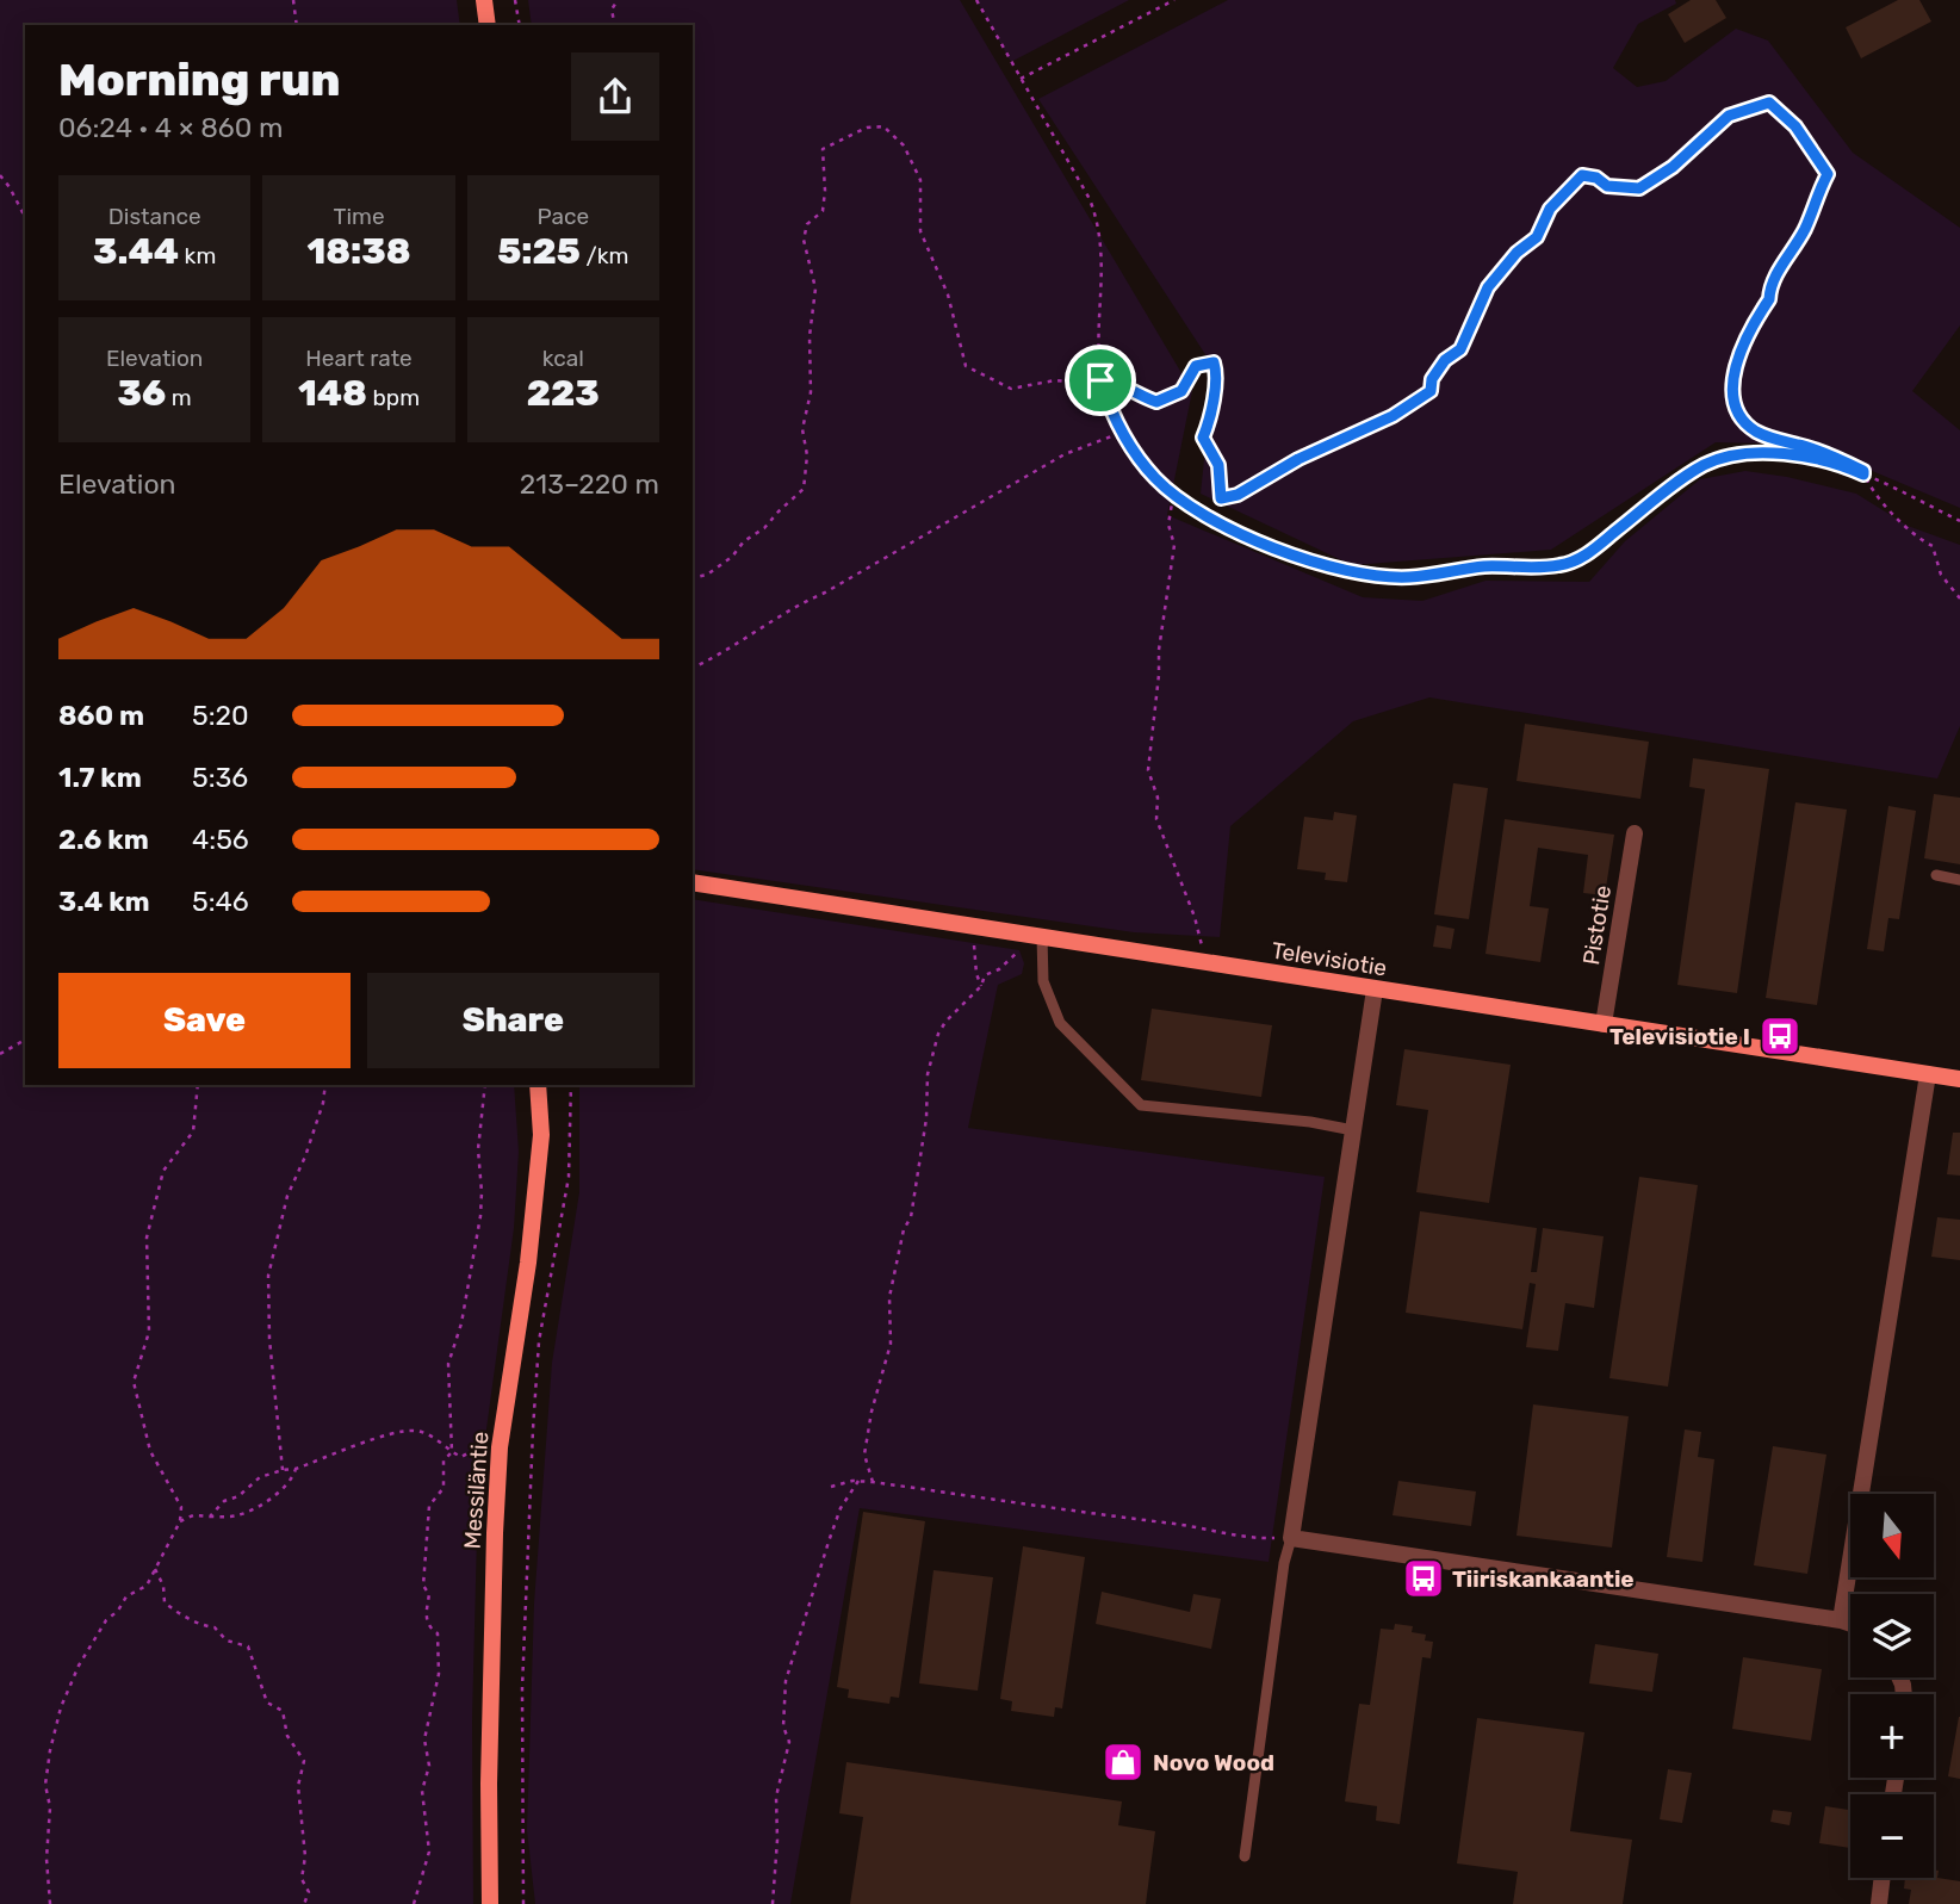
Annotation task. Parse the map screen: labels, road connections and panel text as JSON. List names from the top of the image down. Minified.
{"streets":{"street":["Pistotie","Televisiotie","Messiläntie"]},"crossings":[["Pistotie","Televisiotie"]],"places":{"bus stop":["Televisiotie I","Tiiriskankaantie"],"shop":["Novo Wood"]},"north":"bottom","page":{"heading":["Morning run","06:24 · 4 × 860 m"],"stats":[["Distance","3.44 km"],["Time","18:38"],["Pace","5:25 /km"],["Elevation","36 m"],["Heart rate","148 bpm"],["kcal","223"]],"chart":["Elevation","213–220 m"],"list":[{"name":"860 m","note":"5:20"},{"name":"1.7 km","note":"5:36"},{"name":"2.6 km","note":"4:56"},{"name":"3.4 km","note":"5:46"}],"buttons":["Save","Share"],"map_buttons":["+","−"]}}
